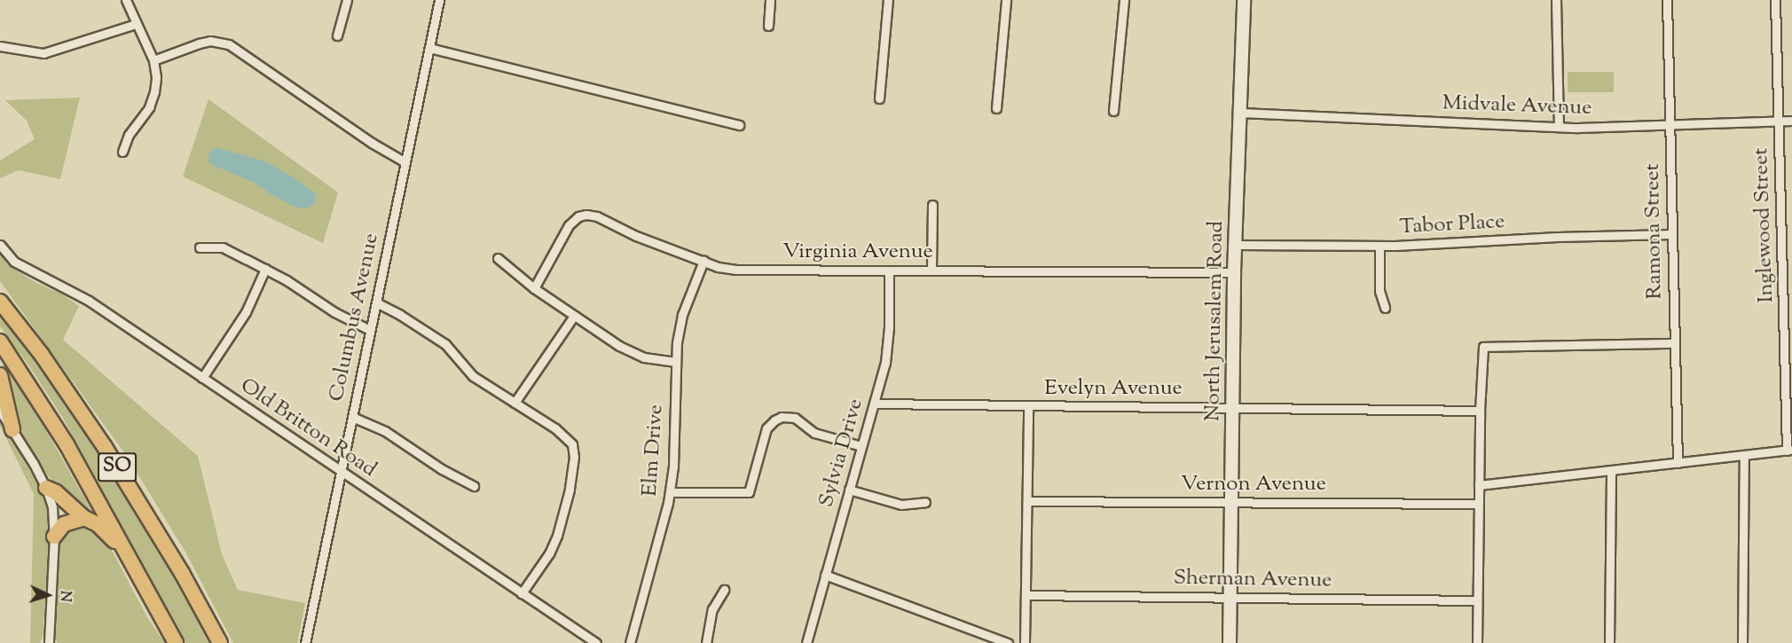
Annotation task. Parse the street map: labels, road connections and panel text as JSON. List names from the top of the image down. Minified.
{"streets":{"highway":["SO"],"main road":["North Jerusalem Road"],"street":["Midvale Avenue","Tabor Place","Inglewood Street","Ramona Street","Virginia Avenue","Columbus Avenue","Evelyn Avenue","Old Britton Road","Elm Drive","Sylvia Drive","Vernon Avenue","Sherman Avenue"]},"crossings":[["Midvale Avenue","Inglewood Street"],["Midvale Avenue","Ramona Street"],["Midvale Avenue","North Jerusalem Road"],["Tabor Place","Ramona Street"],["Tabor Place","North Jerusalem Road"],["Virginia Avenue","North Jerusalem Road"],["Virginia Avenue","Elm Drive"],["Virginia Avenue","Sylvia Drive"],["Columbus Avenue","Old Britton Road"],["North Jerusalem Road","Evelyn Avenue"],["North Jerusalem Road","Vernon Avenue"],["North Jerusalem Road","Sherman Avenue"],["Evelyn Avenue","Sylvia Drive"]],"north":"right"}
